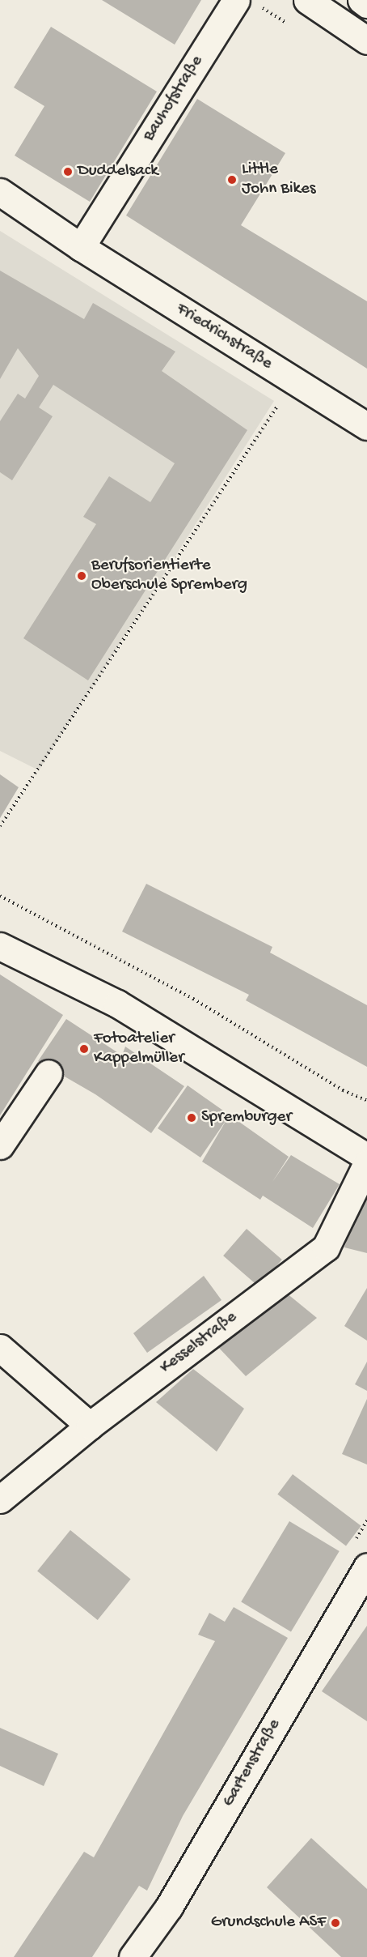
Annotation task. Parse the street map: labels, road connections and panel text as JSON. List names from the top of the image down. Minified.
{"streets":{"street":["Bauhofstraße","Friedrichstraße","Kesselstraße","Gartenstraße"]},"crossings":[["Bauhofstraße","Friedrichstraße"]],"places":["Duddelsack","Little John Bikes","Berufsorientierte Oberschule Spremberg","Fotoatelier Kappelmüller","Spremburger","Grundschule ASF"]}
